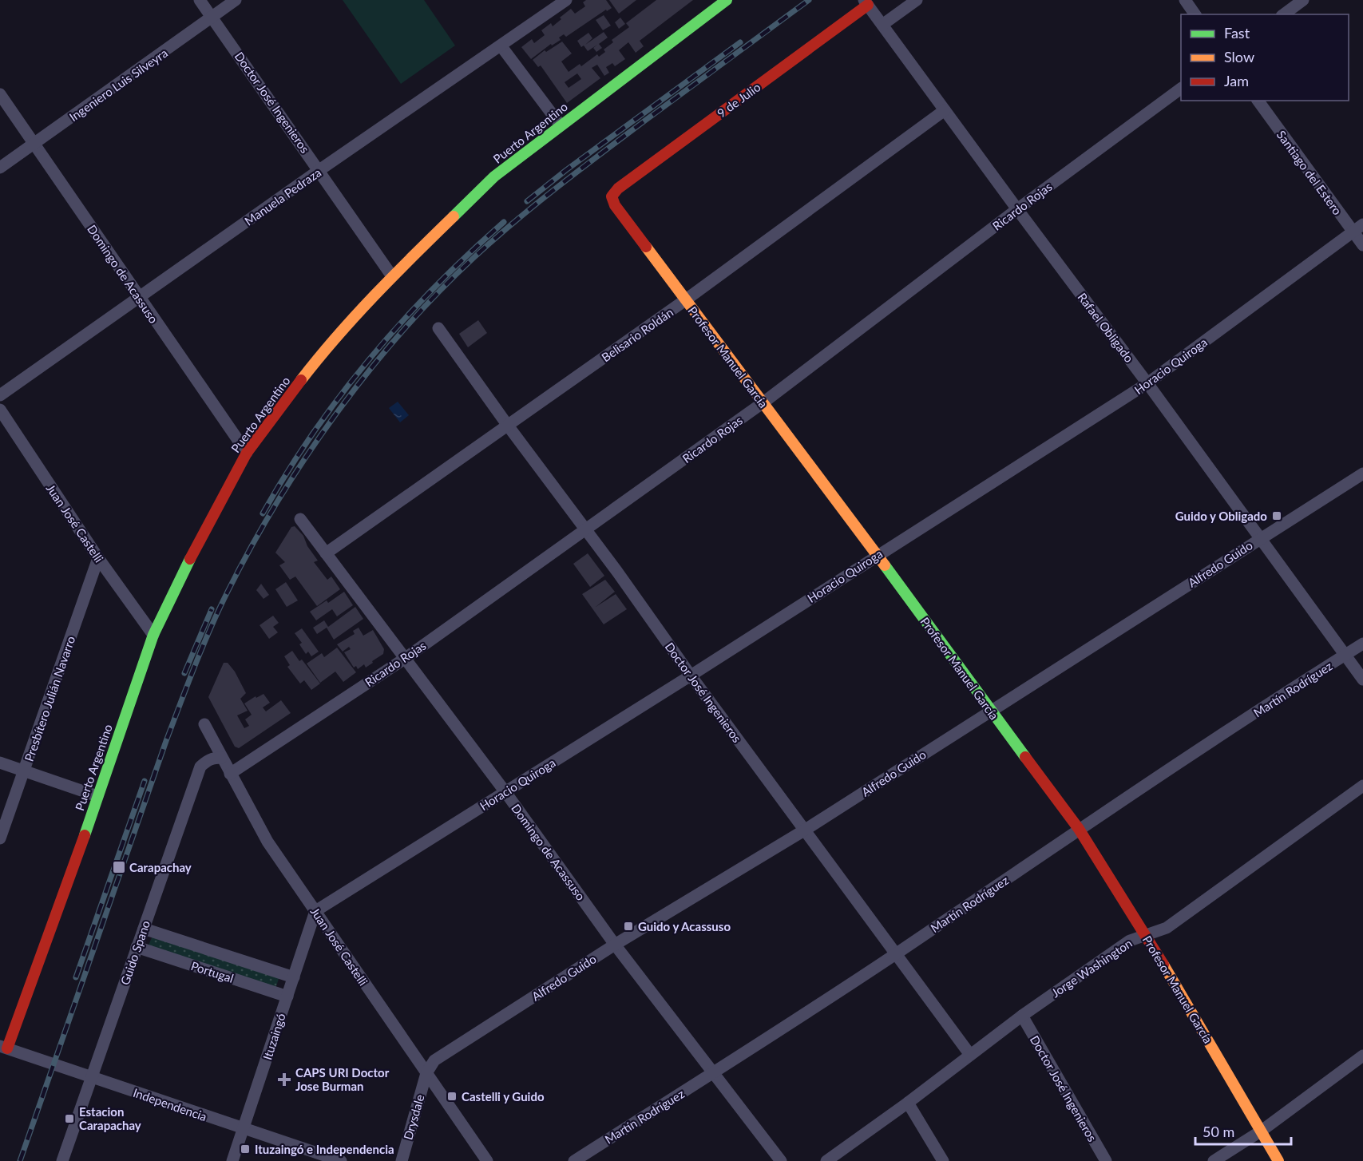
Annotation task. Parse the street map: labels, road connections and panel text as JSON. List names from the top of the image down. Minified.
{"streets":{"street":["Ingeniero Luis Silveyra","9 de Julio","Doctor José Ingenieros","Puerto Argentino","Santiago del Estero","Manuela Pedraza","Ricardo Rojas","Domingo de Acassuso","Rafael Obligado","Belisario Roldán","Profesor Manuel García","Horacio Quiroga","Juan José Castelli","Alfredo Guido","Martín Rodríguez","Presbítero Julián Navarro","Guido Spano","Jorge Washington","Portugal","Ituzaingó","Independencia","Drysdale"]},"crossings":[["Ingeniero Luis Silveyra","Doctor José Ingenieros"],["Ingeniero Luis Silveyra","Domingo de Acassuso"],["9 de Julio","Rafael Obligado"],["9 de Julio","Profesor Manuel García"],["Doctor José Ingenieros","Puerto Argentino"],["Doctor José Ingenieros","Manuela Pedraza"],["Doctor José Ingenieros","Ricardo Rojas"],["Doctor José Ingenieros","Belisario Roldán"],["Doctor José Ingenieros","Horacio Quiroga"],["Doctor José Ingenieros","Alfredo Guido"],["Doctor José Ingenieros","Martín Rodríguez"],["Doctor José Ingenieros","Jorge Washington"],["Puerto Argentino","Domingo de Acassuso"],["Puerto Argentino","Juan José Castelli"],["Puerto Argentino","Independencia"],["Santiago del Estero","Horacio Quiroga"],["Manuela Pedraza","Domingo de Acassuso"],["Ricardo Rojas","Domingo de Acassuso"],["Ricardo Rojas","Rafael Obligado"],["Ricardo Rojas","Profesor Manuel García"],["Ricardo Rojas","Juan José Castelli"],["Domingo de Acassuso","Belisario Roldán"],["Domingo de Acassuso","Horacio Quiroga"],["Domingo de Acassuso","Alfredo Guido"],["Domingo de Acassuso","Martín Rodríguez"],["Rafael Obligado","Belisario Roldán"],["Rafael Obligado","Horacio Quiroga"],["Rafael Obligado","Alfredo Guido"],["Rafael Obligado","Martín Rodríguez"],["Belisario Roldán","Profesor Manuel García"],["Profesor Manuel García","Horacio Quiroga"],["Profesor Manuel García","Alfredo Guido"],["Profesor Manuel García","Martín Rodríguez"],["Profesor Manuel García","Jorge Washington"],["Horacio Quiroga","Juan José Castelli"],["Horacio Quiroga","Ituzaingó"],["Juan José Castelli","Alfredo Guido"],["Juan José Castelli","Presbítero Julián Navarro"],["Juan José Castelli","Guido Spano"],["Juan José Castelli","Ituzaingó"],["Juan José Castelli","Drysdale"],["Alfredo Guido","Drysdale"],["Guido Spano","Portugal"],["Guido Spano","Independencia"],["Portugal","Ituzaingó"],["Ituzaingó","Independencia"]],"places":{"transit":["Guido y Obligado","Carapachay","Guido y Acassuso","Castelli y Guido","Estacion Carapachay","Ituzaingó e Independencia"],"health":["CAPS URI Doctor Jose Burman"]},"legend":["Fast","Slow","Jam"],"scale_bar":"50 m"}
